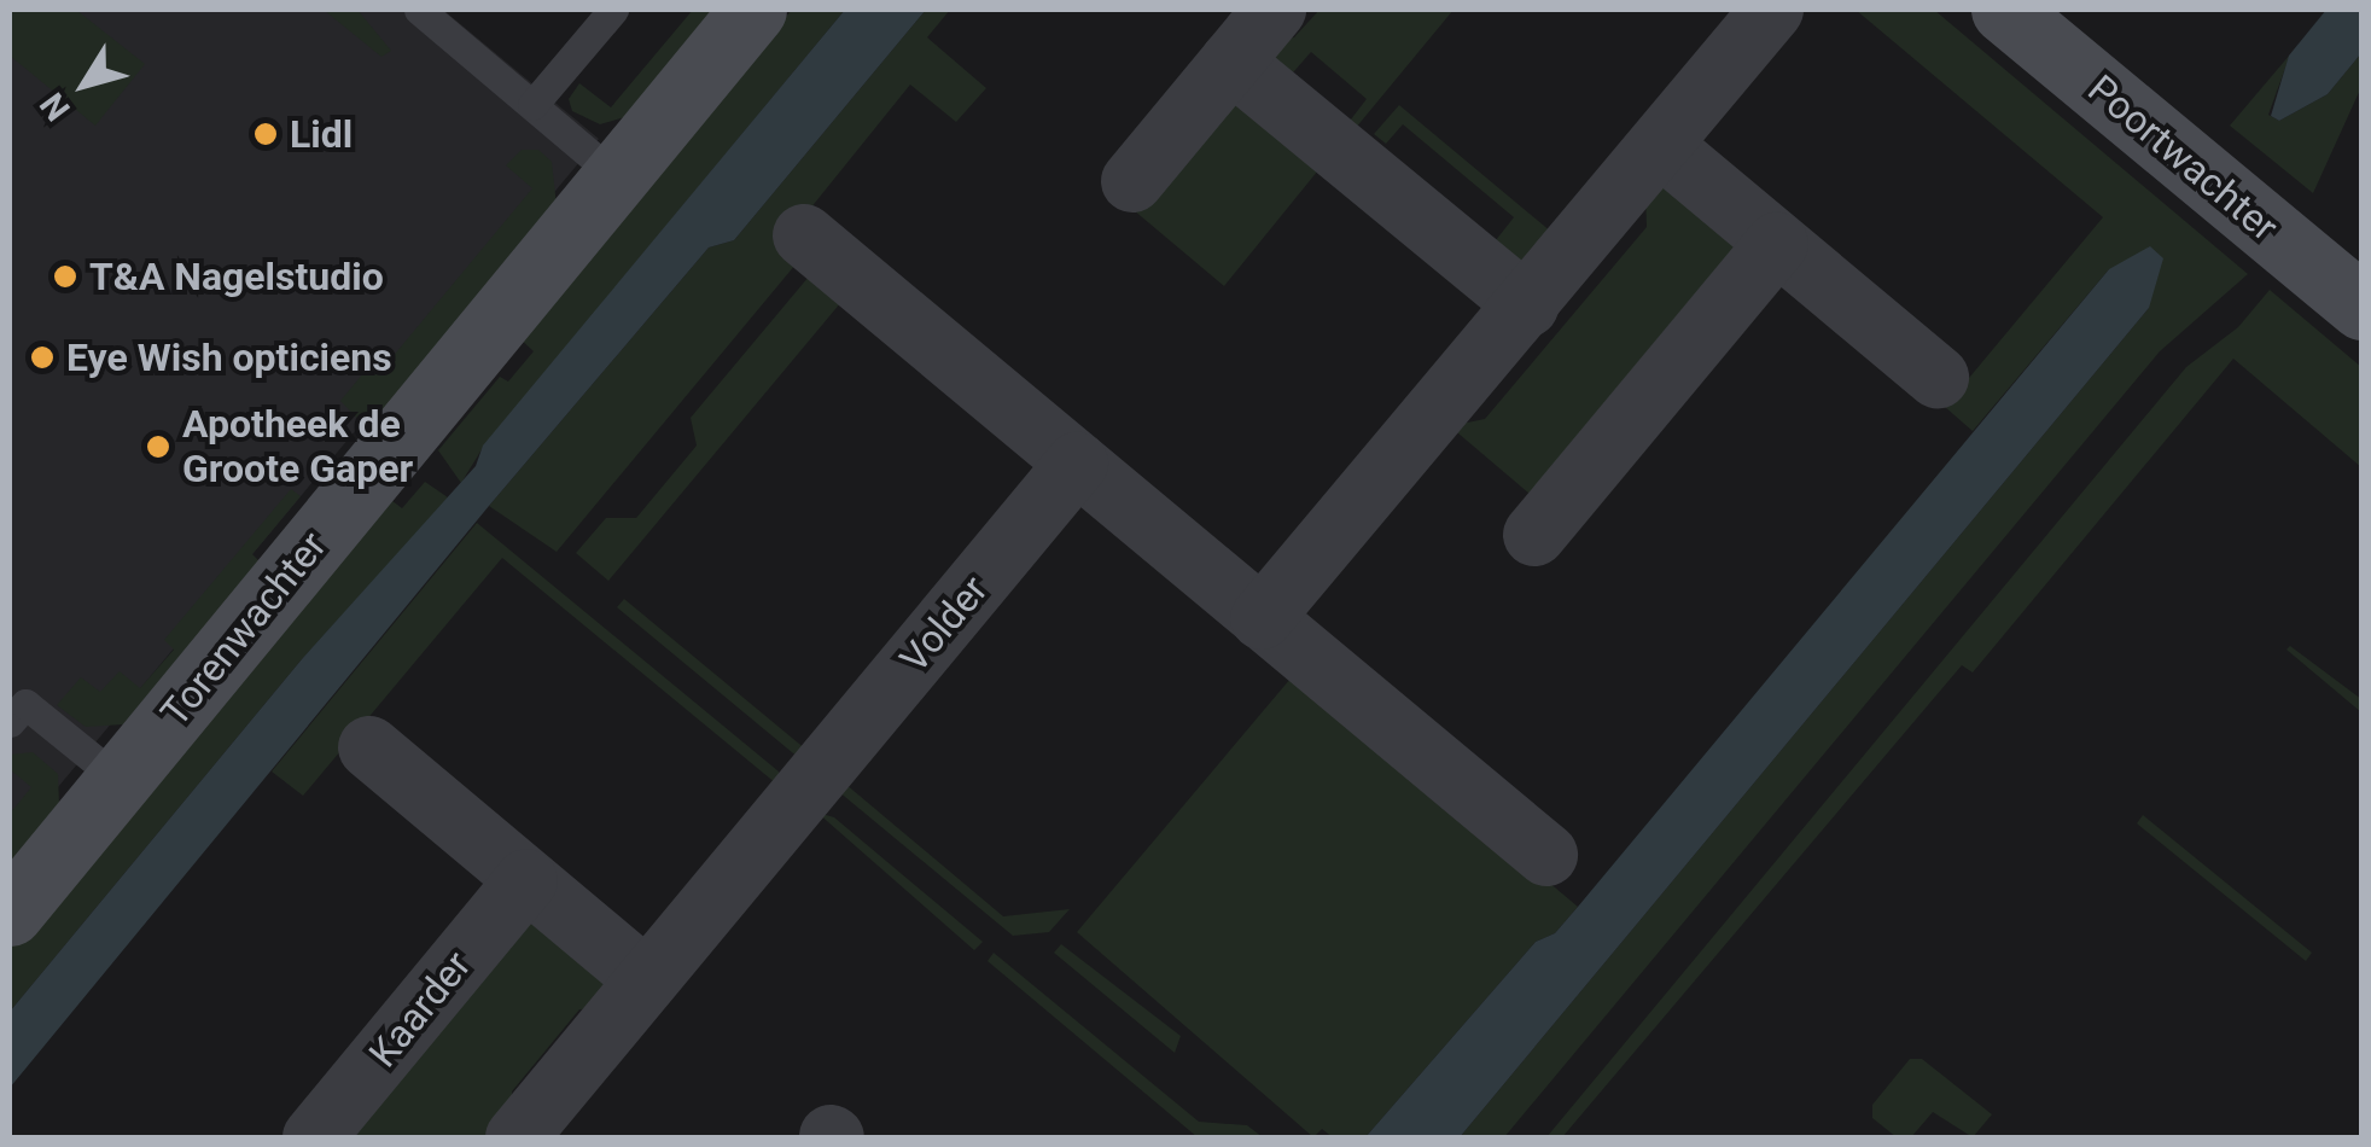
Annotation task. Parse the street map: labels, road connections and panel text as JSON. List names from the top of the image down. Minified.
{"streets":{"street":["Poortwachter","Volder","Torenwachter","Kaarder"]},"places":["Lidl","T&A Nagelstudio","Eye Wish opticiens","Apotheek de Groote Gaper"],"north":"bottom left"}
